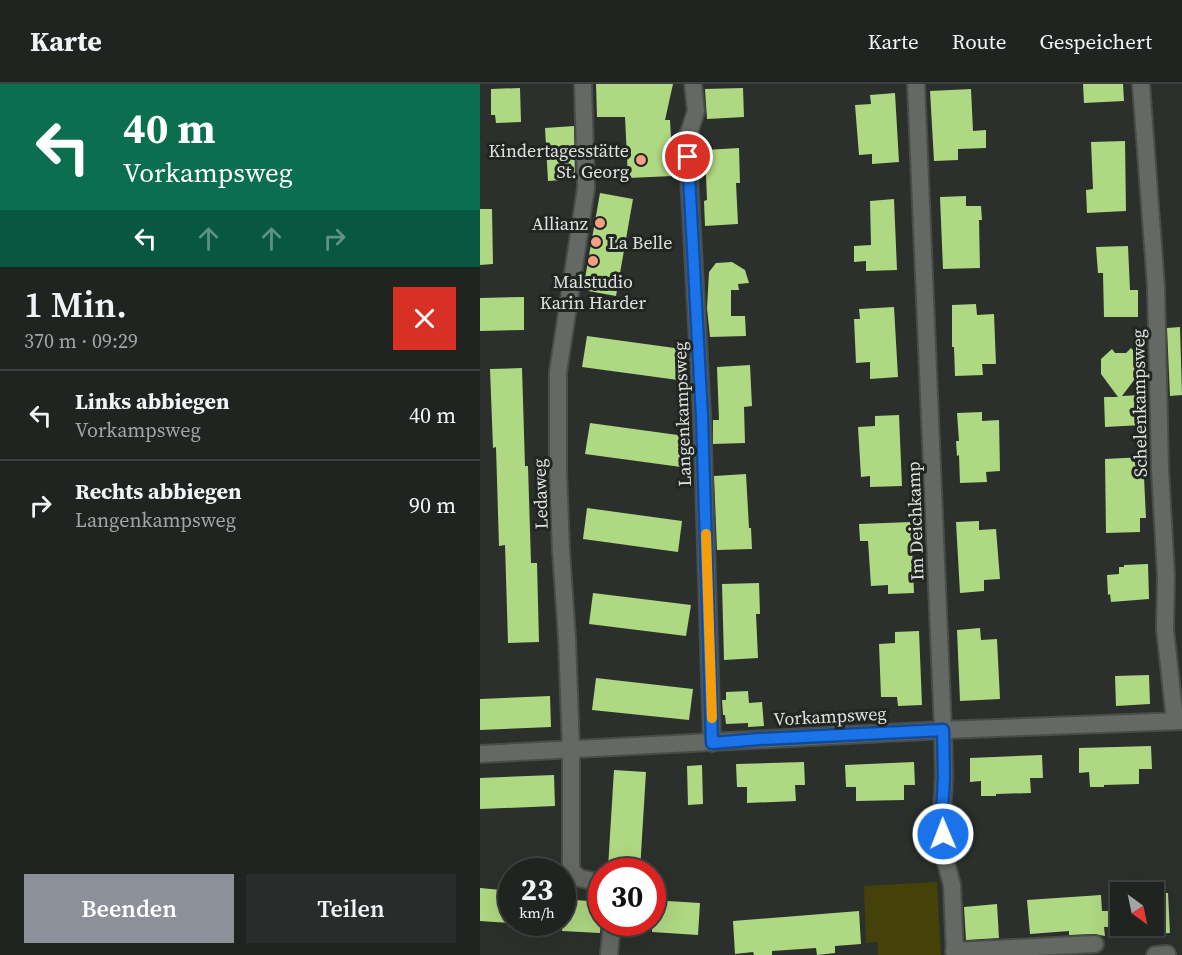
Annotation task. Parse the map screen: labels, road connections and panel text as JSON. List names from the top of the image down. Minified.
{"streets":{"street":["Schelenkampsweg","Langenkampsweg","Ledaweg","Im Deichkamp","Vorkampsweg"]},"crossings":[["Schelenkampsweg","Vorkampsweg"],["Langenkampsweg","Vorkampsweg"],["Ledaweg","Vorkampsweg"],["Im Deichkamp","Vorkampsweg"]],"places":["Kindertagesstätte St. Georg","Allianz","La Belle","Malstudio Karin Harder"],"north":"bottom right","page":{"header":"Karte","nav":["Karte","Route","Gespeichert"],"turn":["40 m","Vorkampsweg"],"heading":["1 Min.","370 m · 09:29"],"list":[{"name":"Links abbiegen","note":"Vorkampsweg","value":"40 m"},{"name":"Rechts abbiegen","note":"Langenkampsweg","value":"90 m"}],"speed":"23 km/h","limit":"30","buttons":["Beenden","Teilen"]}}
